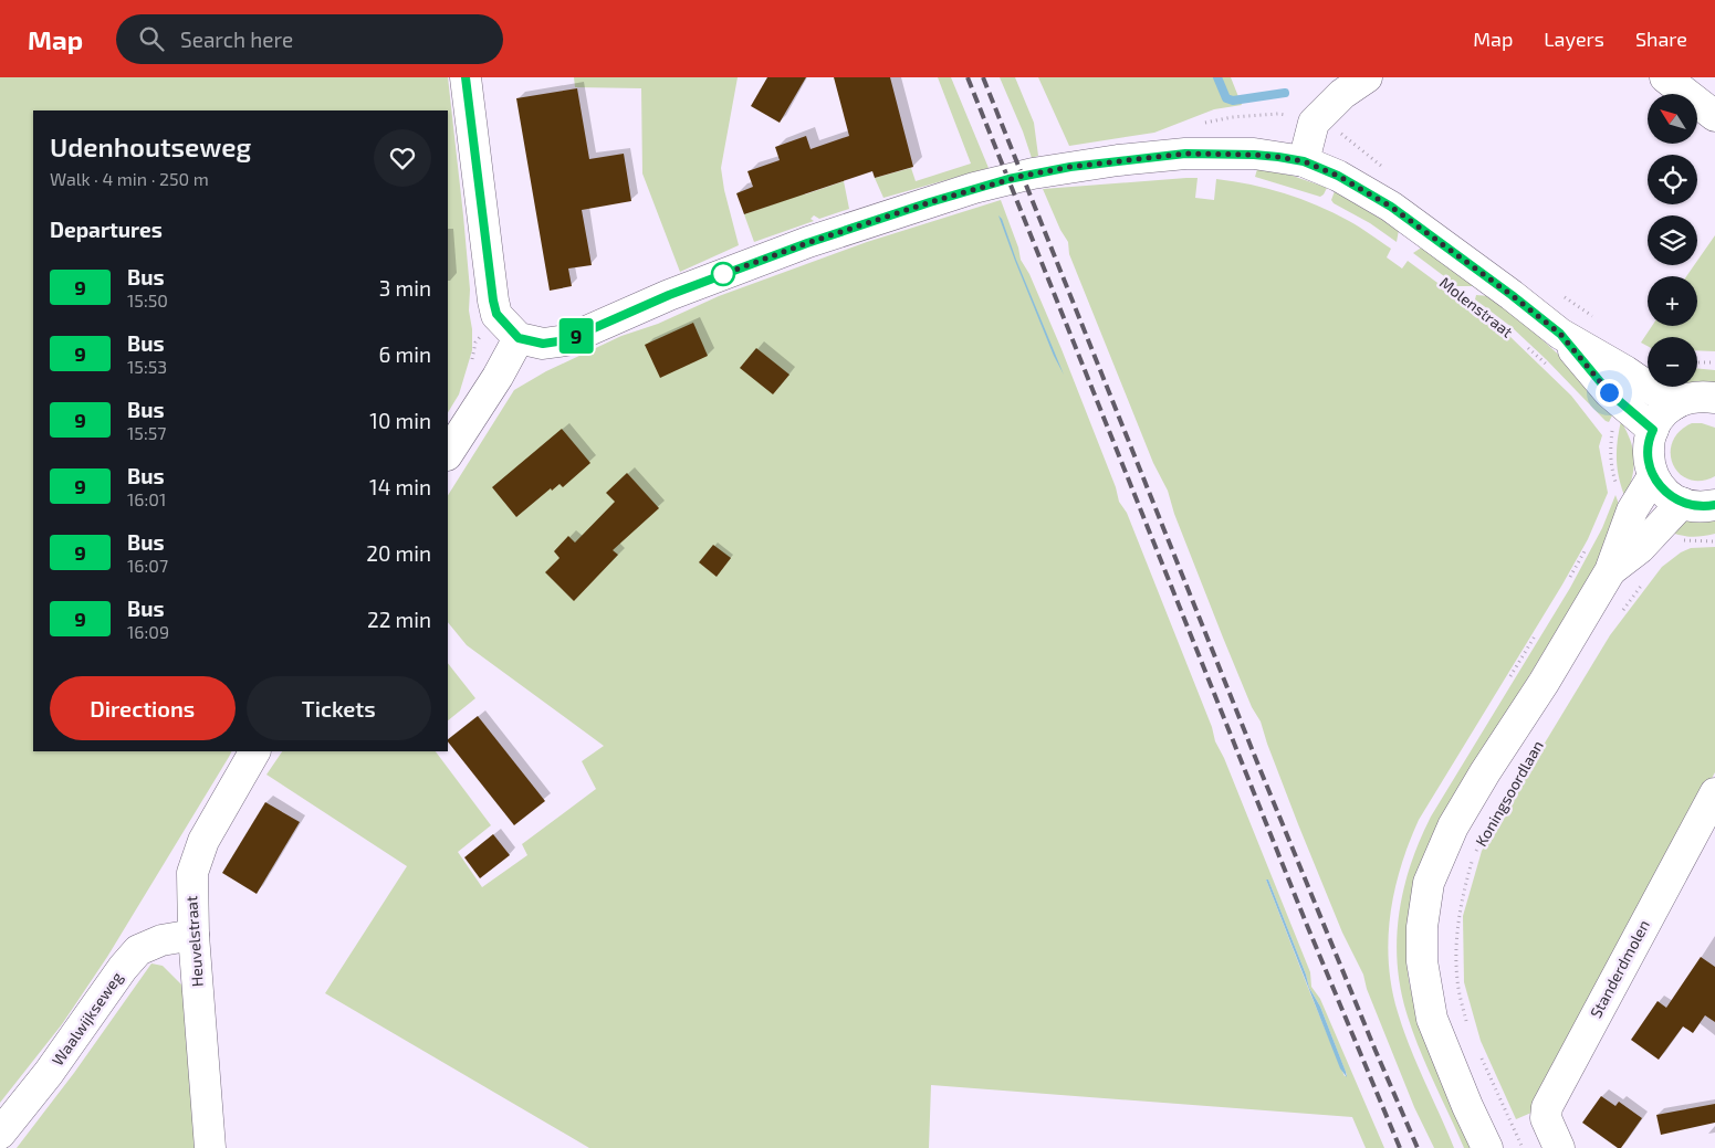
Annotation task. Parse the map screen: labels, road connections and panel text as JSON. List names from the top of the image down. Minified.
{"streets":{"street":["Molenstraat","Koningsoordlaan","Heuvelstraat","Standerdmolen","Waalwijkseweg"]},"crossings":[["Heuvelstraat","Waalwijkseweg"]],"lines":["bus line 9"],"north":"top left","page":{"header":"Map","search":"Search here","nav":["Map","Layers","Share"],"on_map":"9","map_buttons":["+","−"],"heading":[["Udenhoutseweg","Walk · 4 min · 250 m"],"Departures"],"list":[{"mark":"9","name":"Bus","note":"15:50","value":"3 min"},{"mark":"9","name":"Bus","note":"15:53","value":"6 min"},{"mark":"9","name":"Bus","note":"15:57","value":"10 min"},{"mark":"9","name":"Bus","note":"16:01","value":"14 min"},{"mark":"9","name":"Bus","note":"16:07","value":"20 min"},{"mark":"9","name":"Bus","note":"16:09","value":"22 min"}],"buttons":["Directions","Tickets"]}}
